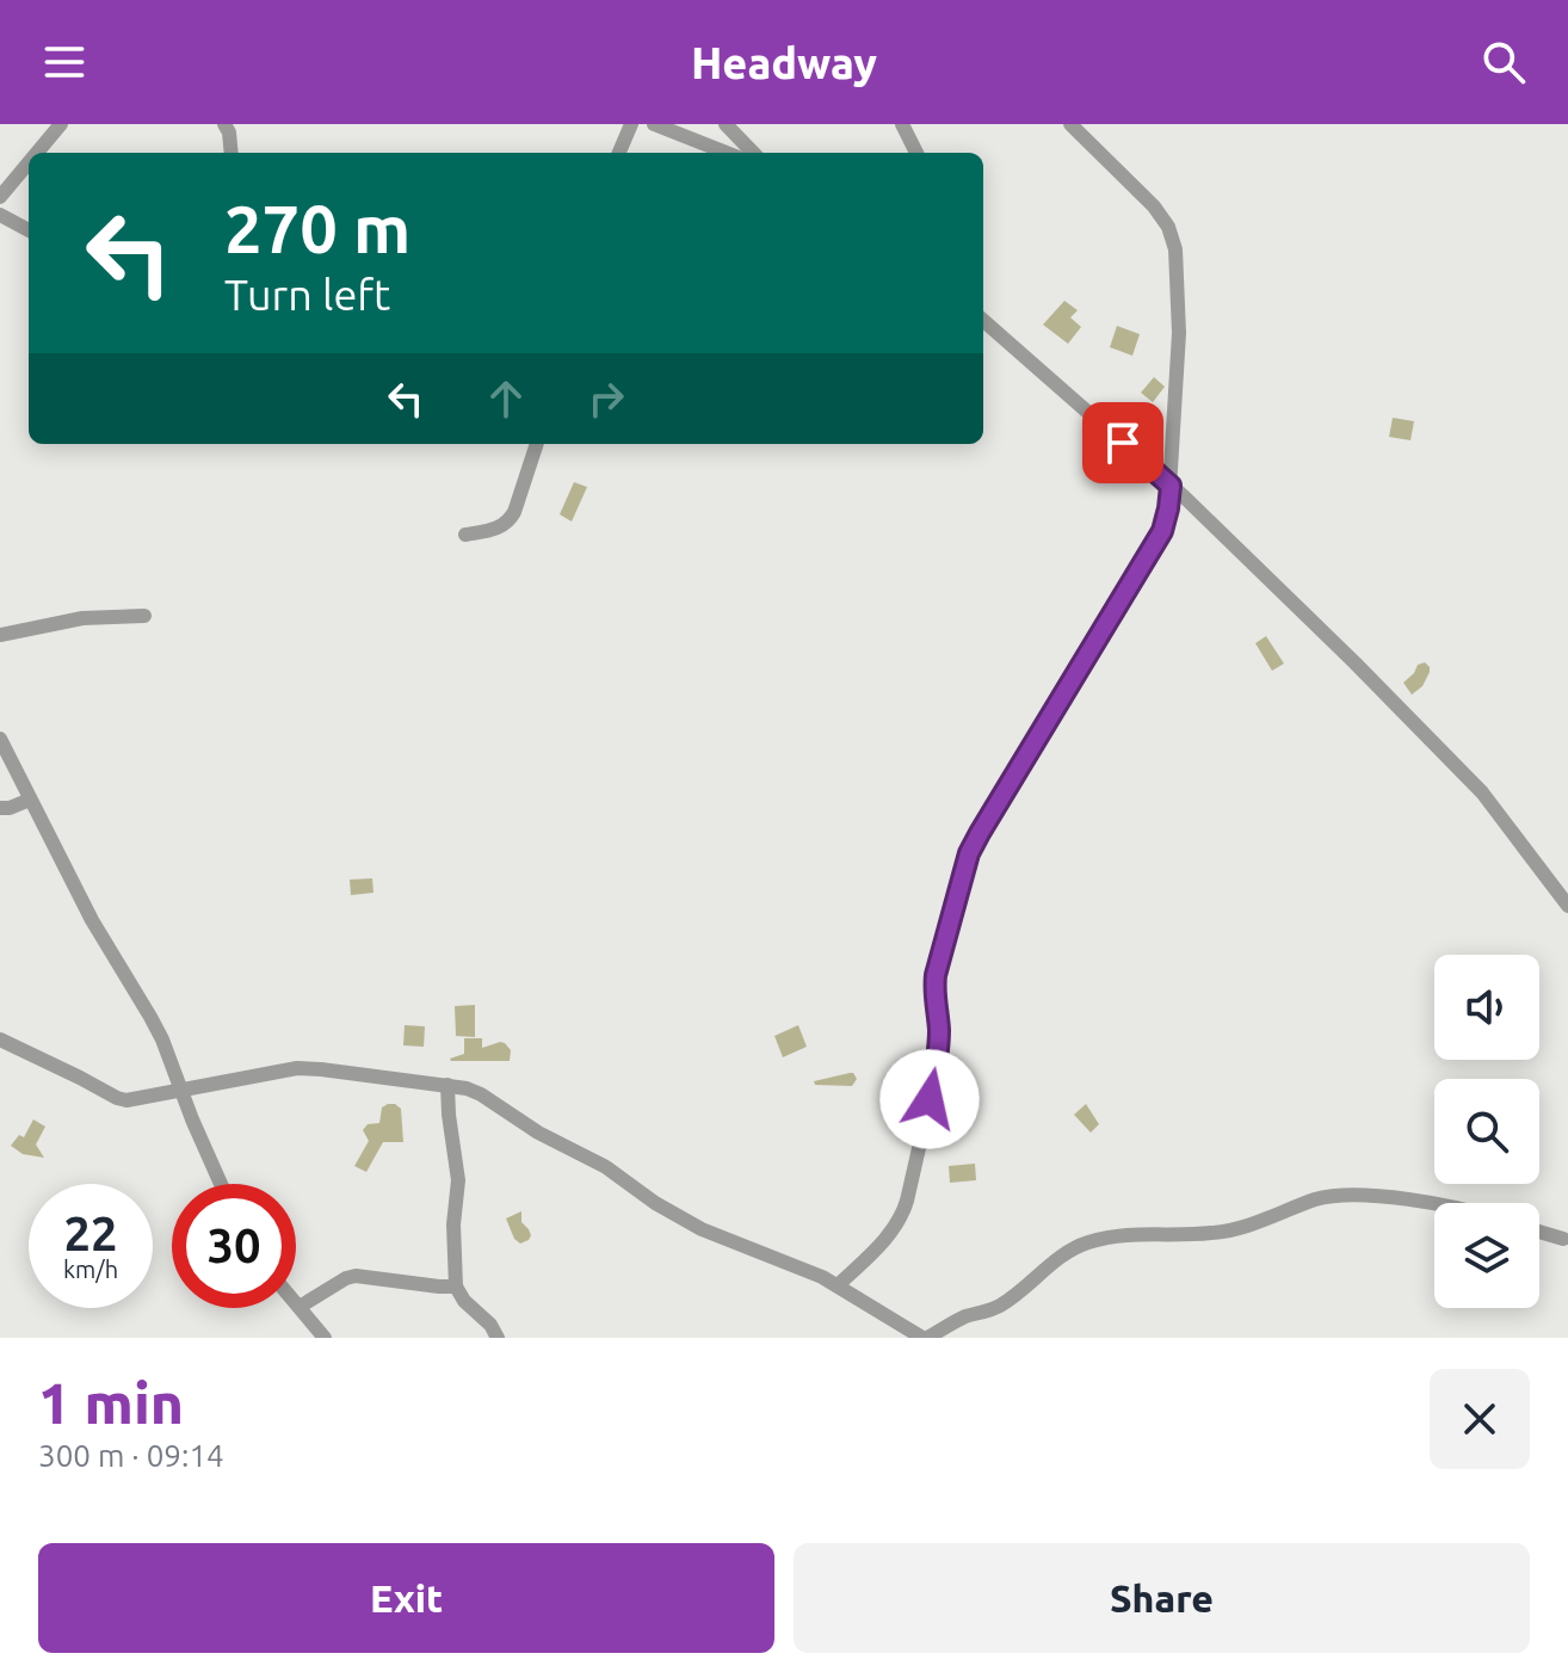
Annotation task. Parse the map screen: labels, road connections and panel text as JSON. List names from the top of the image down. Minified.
{"page":{"header":"Headway","turn":["270 m","Turn left"],"speed":"22 km/h","limit":"30","heading":["1 min","300 m · 09:14"],"buttons":["Exit","Share"]}}
